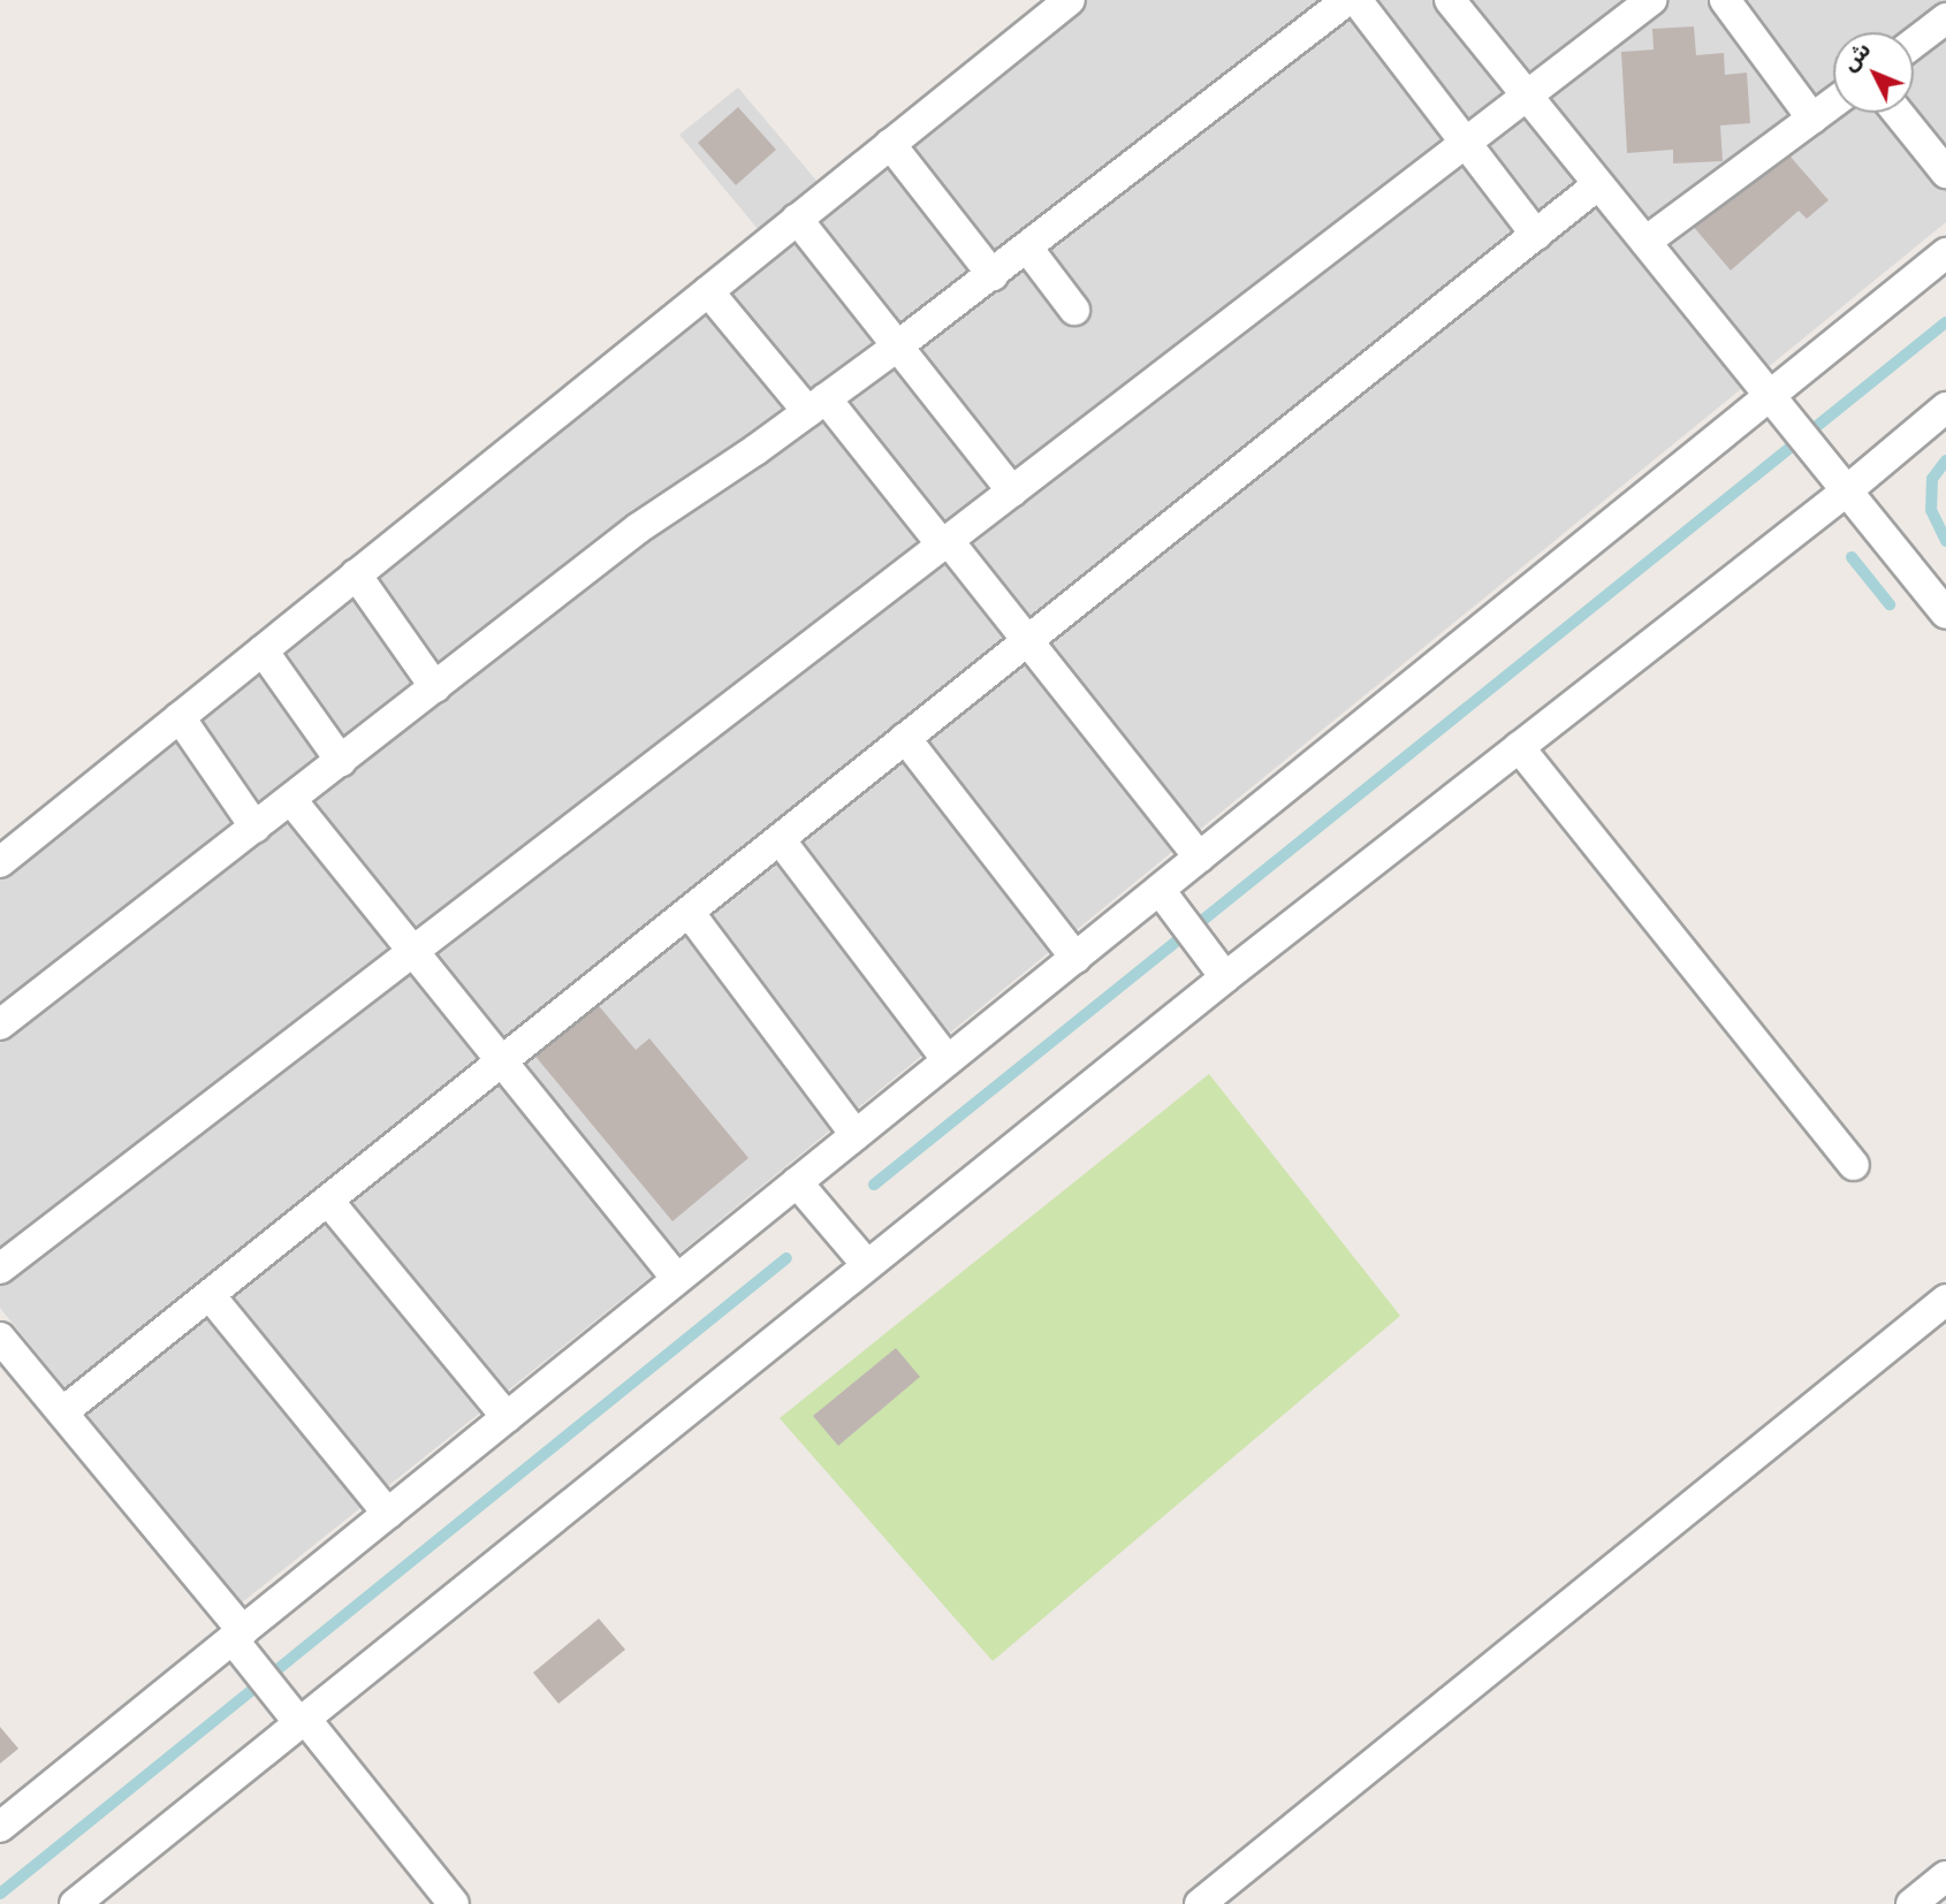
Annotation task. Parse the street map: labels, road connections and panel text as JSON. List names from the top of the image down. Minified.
{"north":"top left"}
